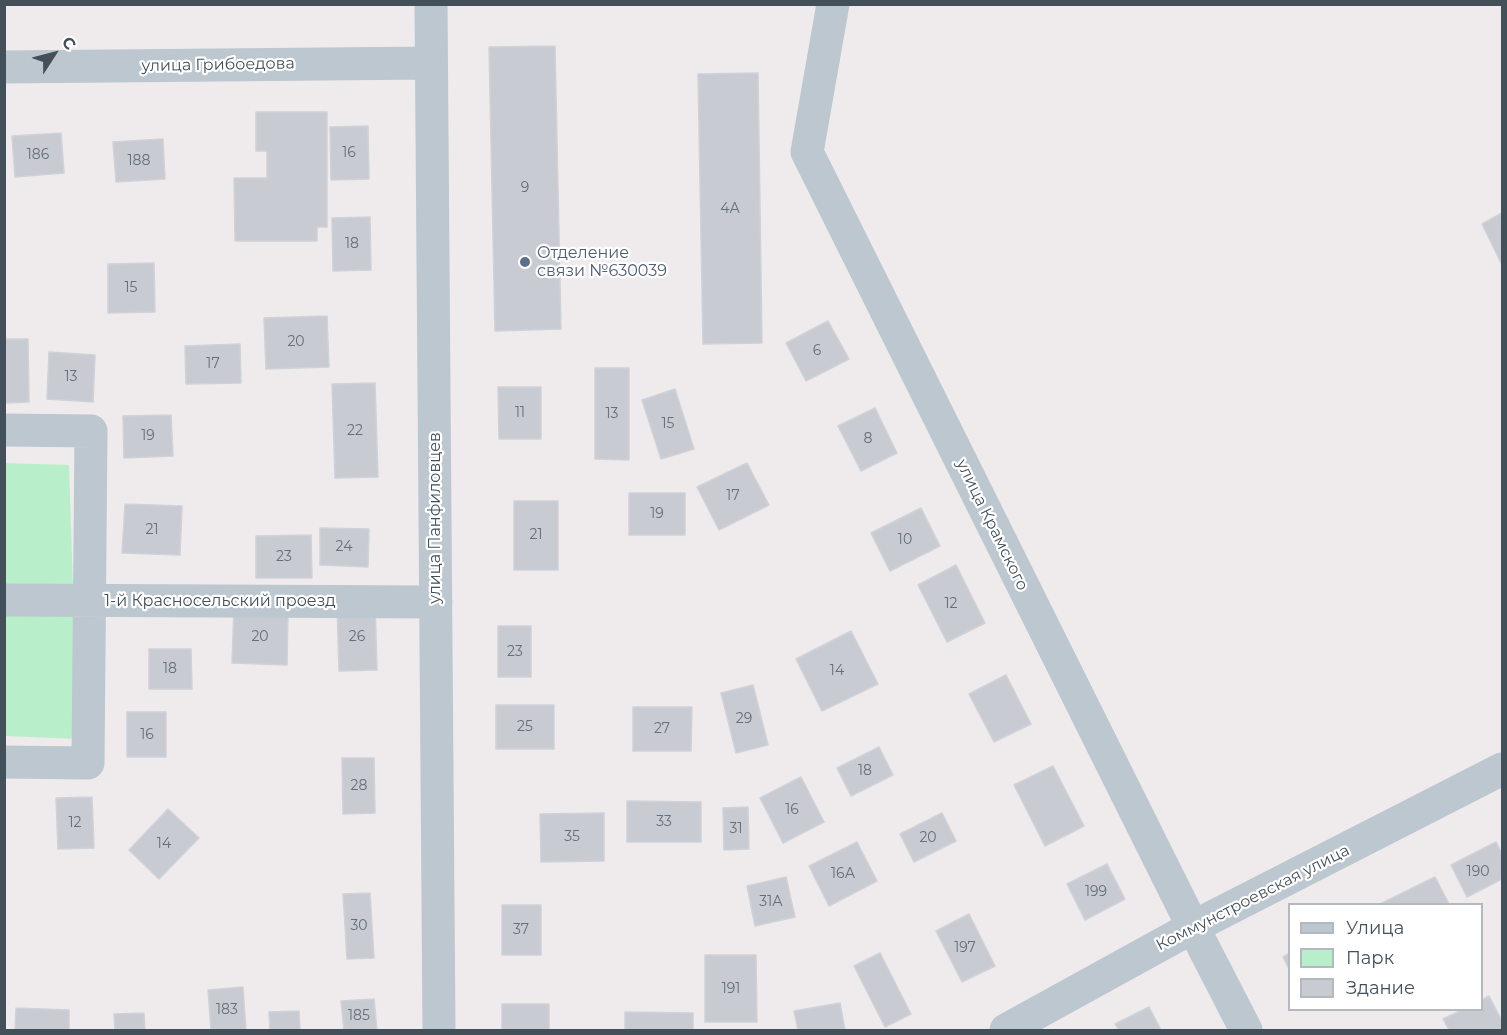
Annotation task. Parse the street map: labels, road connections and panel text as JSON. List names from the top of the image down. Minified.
{"streets":{"street":["улица Грибоедова","улица Панфиловцев","улица Крамского","1-й Красносельский проезд","Коммунстроевская улица"]},"crossings":[["улица Грибоедова","улица Панфиловцев"],["улица Панфиловцев","1-й Красносельский проезд"],["улица Крамского","Коммунстроевская улица"]],"places":["Отделение связи №630039"],"house_numbers":["16","186","188","9","4А","18","15","20","6","17","13","11","13","15","22","19","8","17","19","21","21","10","24","23","12","20","26","23","18","14","29","25","27","16","18","28","16","33","12","31","35","20","14","190","16А","199","31А","30","37","197","191","183","185"],"legend":["Улица","Парк","Здание"],"north":"top right"}
